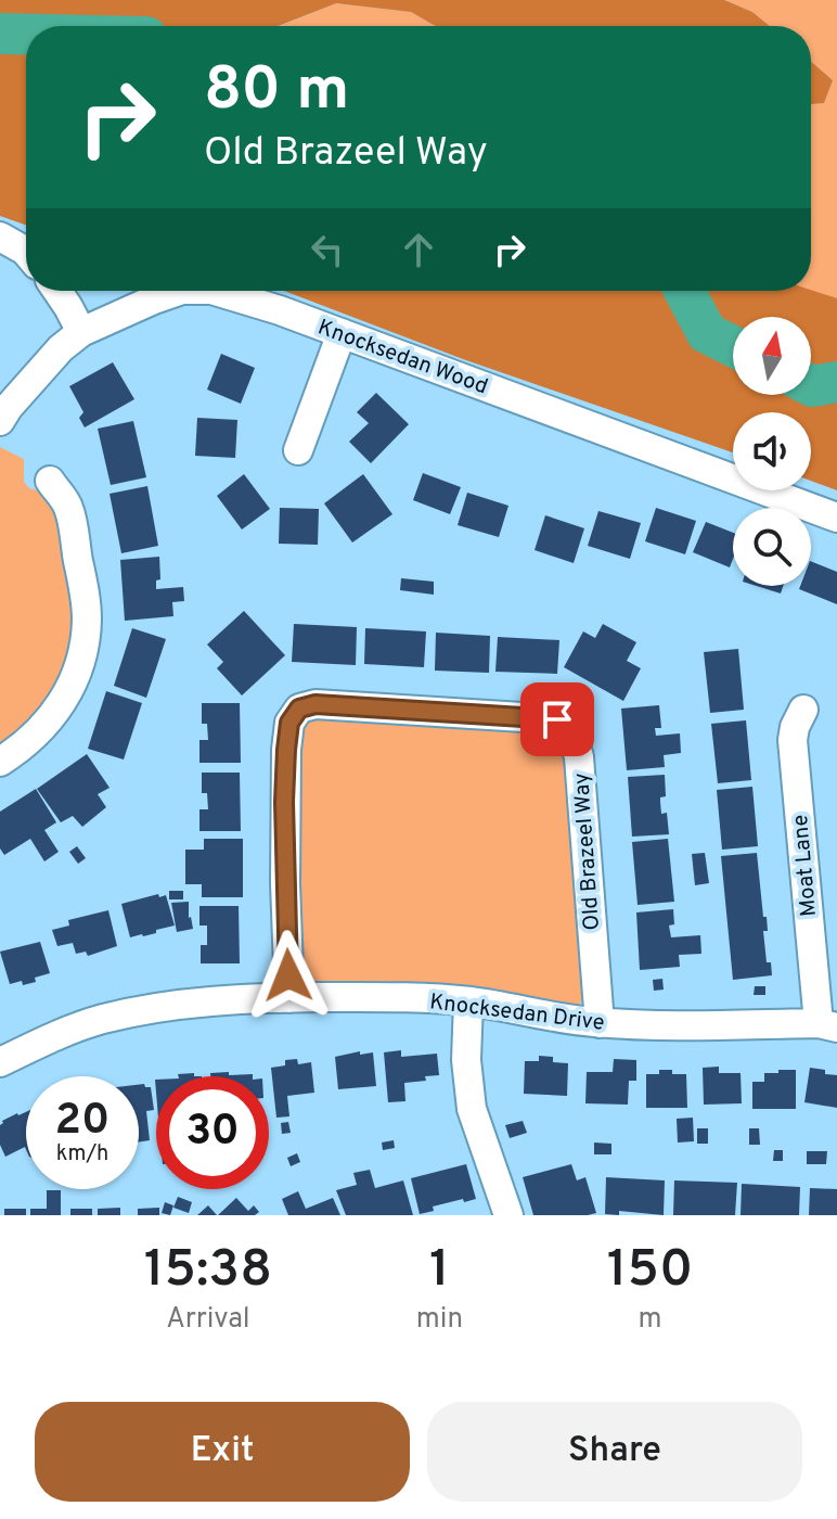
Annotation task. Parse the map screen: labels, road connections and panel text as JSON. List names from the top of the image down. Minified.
{"streets":{"street":["Knocksedan Wood","Old Brazeel Way","Moat Lane","Knocksedan Drive"]},"crossings":[["Old Brazeel Way","Knocksedan Drive"],["Moat Lane","Knocksedan Drive"]],"north":"top","page":{"turn":["80 m","Old Brazeel Way"],"speed":"20 km/h","limit":"30","eta":["15:38","Arrival","1","min","150","m"],"buttons":["Exit","Share"]}}
